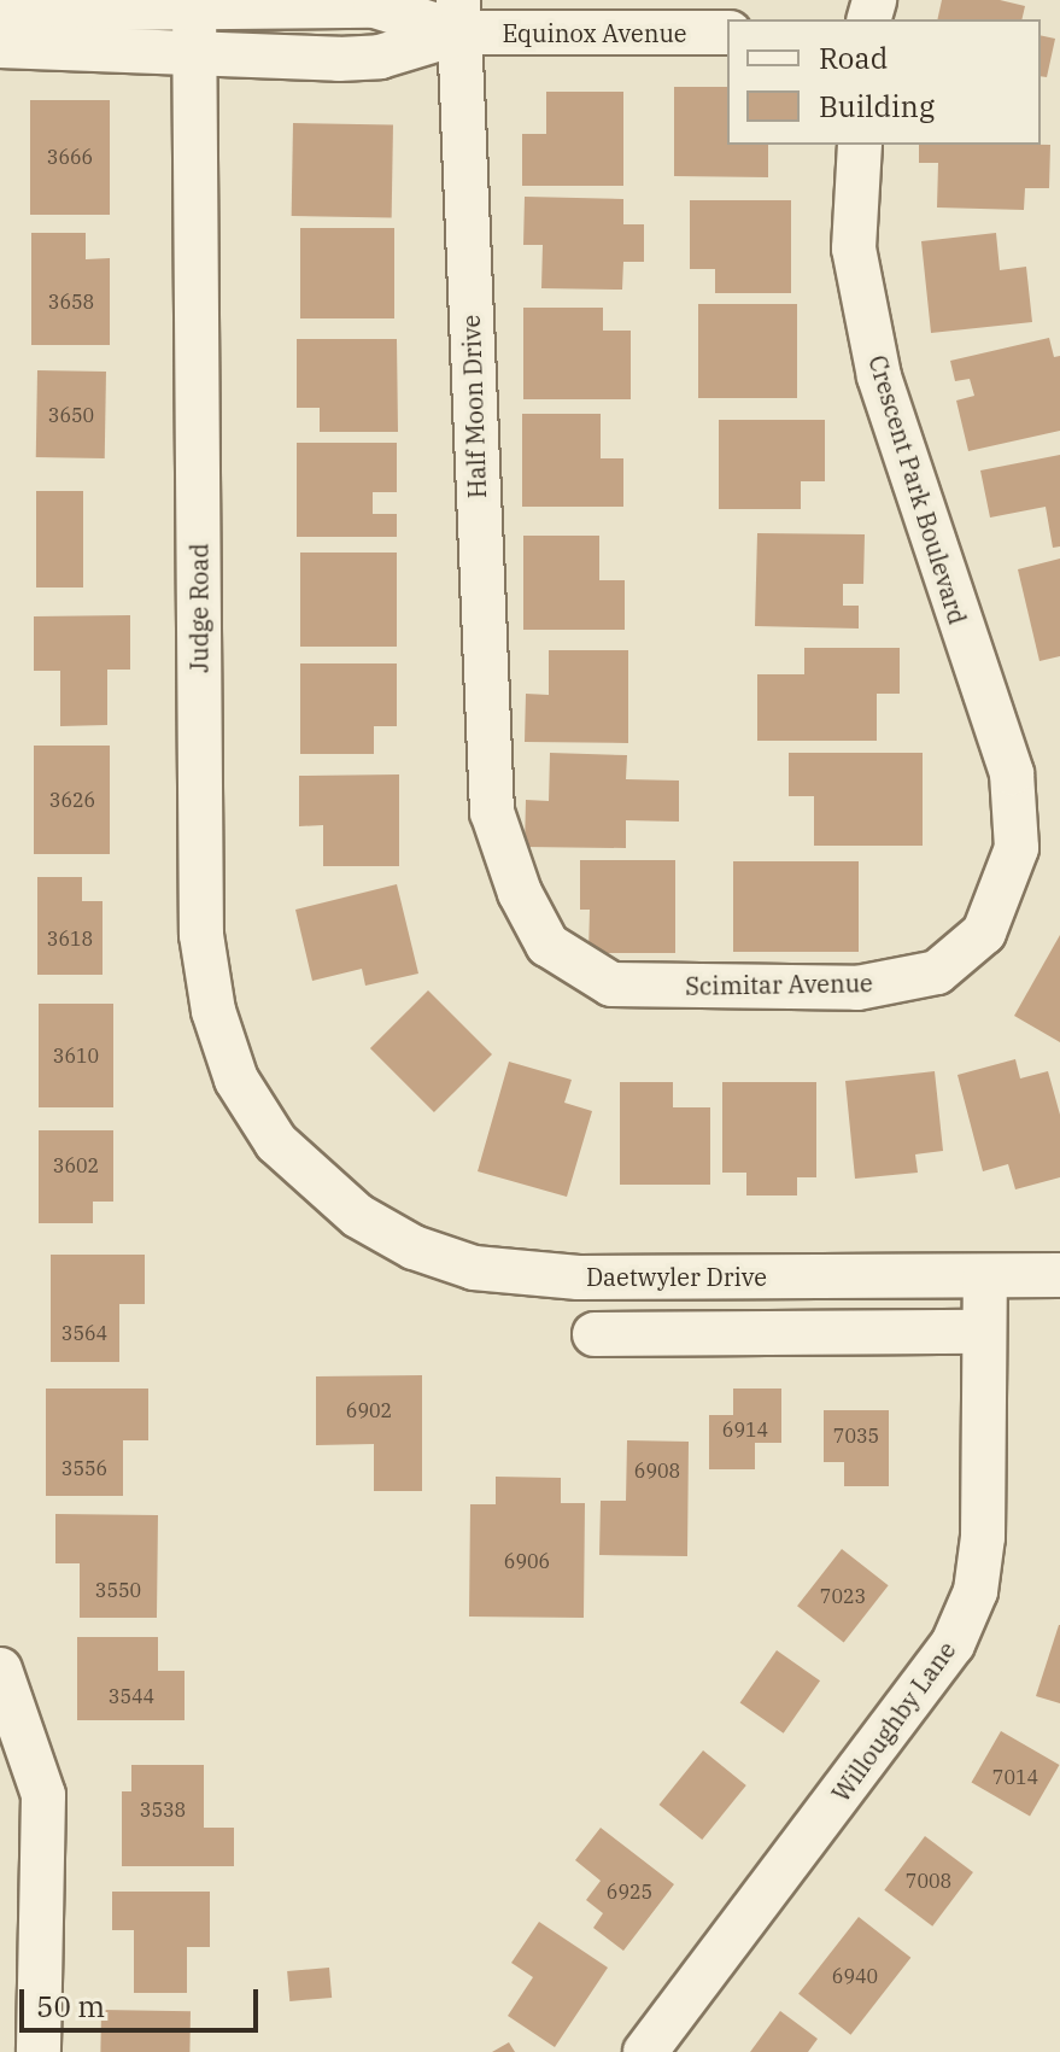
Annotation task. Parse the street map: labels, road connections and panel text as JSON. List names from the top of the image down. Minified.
{"streets":{"street":["Equinox Avenue","Half Moon Drive","Crescent Park Boulevard","Judge Road","Scimitar Avenue","Daetwyler Drive","Willoughby Lane"]},"crossings":[["Equinox Avenue","Half Moon Drive"],["Equinox Avenue","Judge Road"],["Half Moon Drive","Scimitar Avenue"],["Crescent Park Boulevard","Scimitar Avenue"],["Judge Road","Daetwyler Drive"],["Daetwyler Drive","Willoughby Lane"]],"house_numbers":["3666","3658","3650","3626","3618","3610","3602","3564","6902","6914","7035","3556","6908","6906","3550","7023","3544","7014","3538","7008","6925","6940"],"legend":["Road","Building"],"scale_bar":"50 m"}
